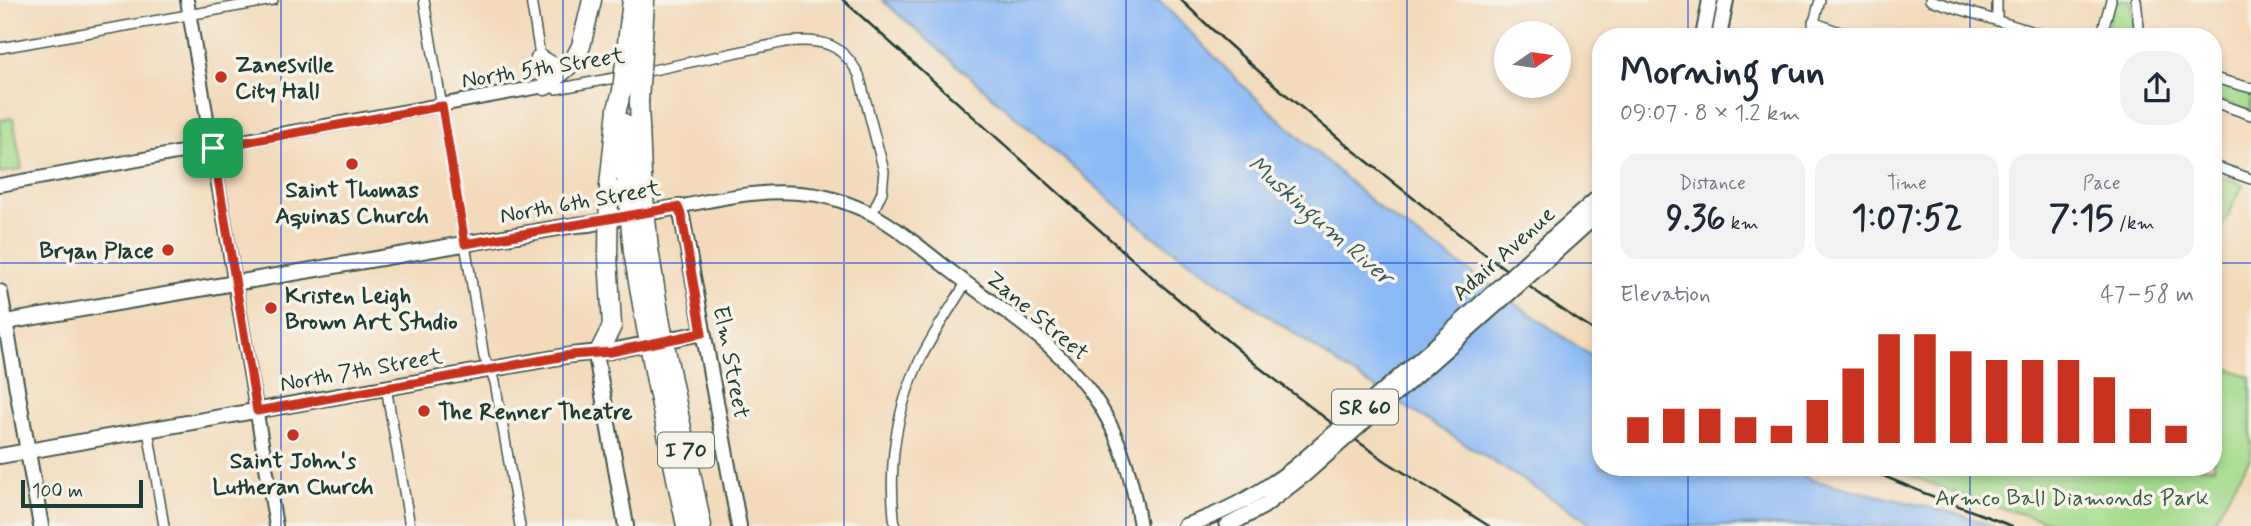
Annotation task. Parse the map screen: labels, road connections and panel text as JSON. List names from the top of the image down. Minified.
{"streets":{"highway":["I 70"],"main road":["North 5th Street","North 6th Street","Adair Avenue","Zane Street","Elm Street","North 7th Street","SR 60"]},"crossings":[["North 5th Street","North 6th Street"],["North 5th Street","Zane Street"],["North 6th Street","Zane Street"],["North 6th Street","Elm Street"],["Adair Avenue","SR 60"],["Elm Street","North 7th Street"]],"water":["Muskingum River"],"parks":["Armco Ball Diamonds Park"],"places":["Zanesville City Hall","Saint Thomas Aquinas Church","Bryan Place","Kristen Leigh Brown Art Studio","The Renner Theatre","Saint John's Lutheran Church"],"scale_bar":"100 m","north":"right","page":{"heading":["Morning run","09:07 · 8 × 1.2 km"],"stats":[["Distance","9.36 km"],["Time","1:07:52"],["Pace","7:15 /km"]],"chart":["Elevation","47–58 m"],"scale":"100 m"}}
